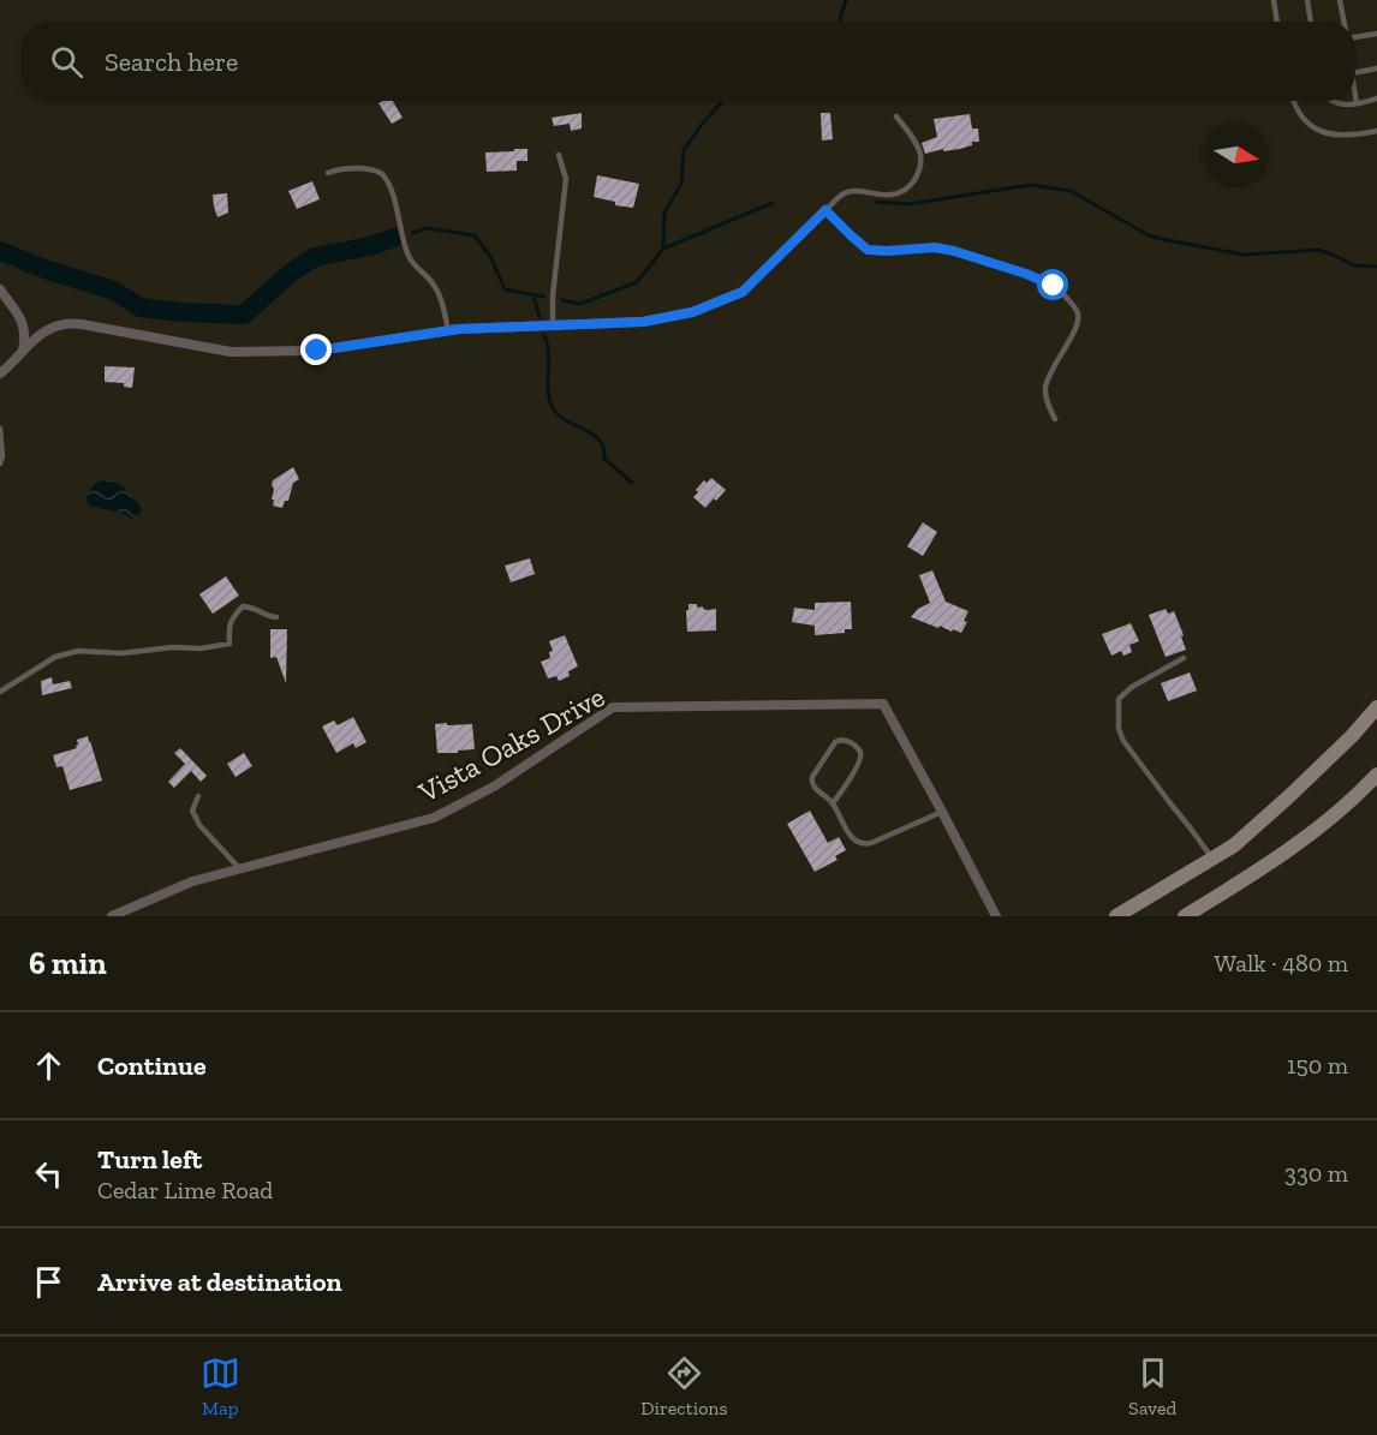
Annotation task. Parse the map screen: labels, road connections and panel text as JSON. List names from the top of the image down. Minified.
{"streets":{"street":["Vista Oaks Drive"]},"north":"right","page":{"search":"Search here","heading":["6 min","Walk · 480 m"],"list":[["Continue","150 m"],["Turn left","Cedar Lime Road","330 m"],"Arrive at destination"],"nav":["Map","Directions","Saved"]}}
